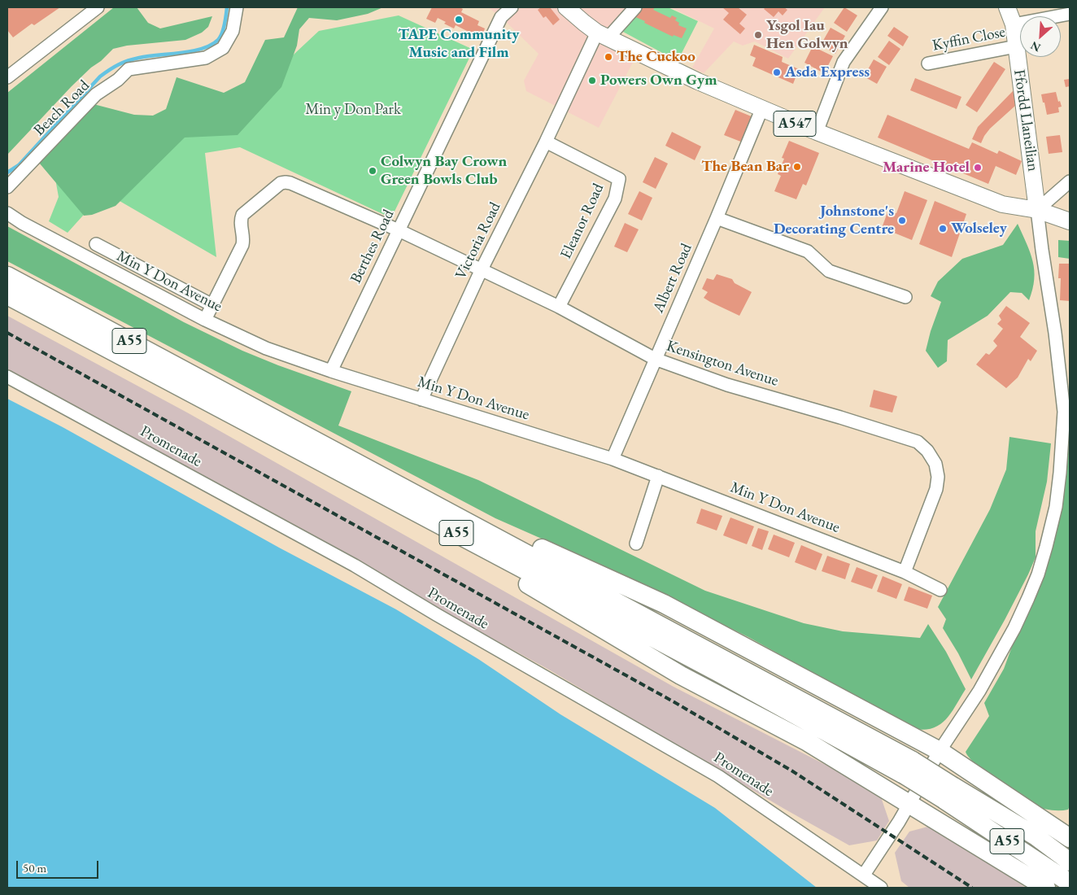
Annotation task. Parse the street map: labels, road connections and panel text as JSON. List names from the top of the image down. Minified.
{"streets":{"highway":["A55"],"main road":["Ffordd Llaneilian","A547"],"street":["Kyffin Close","Beach Road","Eleanor Road","Victoria Road","Berthes Road","Albert Road","Min Y Don Avenue","Kensington Avenue","Promenade"]},"crossings":[["Kyffin Close","Ffordd Llaneilian"],["Ffordd Llaneilian","A547"],["A547","Victoria Road"],["A547","Albert Road"],["Eleanor Road","Victoria Road"],["Eleanor Road","Kensington Avenue"],["Victoria Road","Min Y Don Avenue"],["Victoria Road","Kensington Avenue"],["Berthes Road","Min Y Don Avenue"],["Berthes Road","Kensington Avenue"],["Albert Road","Min Y Don Avenue"],["Albert Road","Kensington Avenue"],["Min Y Don Avenue","Kensington Avenue"]],"parks":["Min y Don Park"],"places":["TAPE Community Music and Film","Ysgol Iau Hen Golwyn","The Cuckoo","Asda Express","Powers Own Gym","The Bean Bar","Marine Hotel","Colwyn Bay Crown Green Bowls Club","Johnstone's Decorating Centre","Wolseley"],"scale_bar":"50 m","north":"bottom left"}
